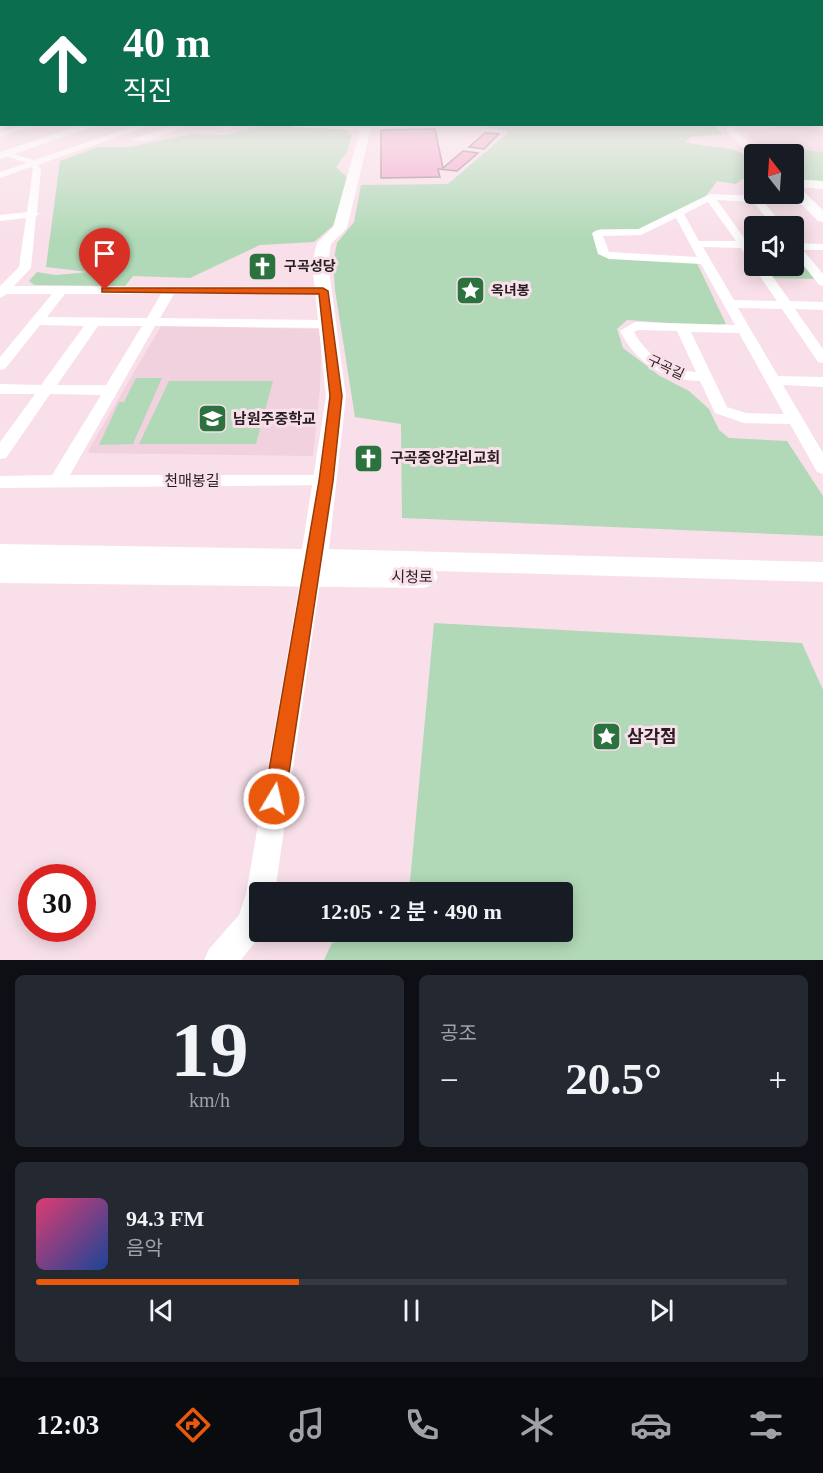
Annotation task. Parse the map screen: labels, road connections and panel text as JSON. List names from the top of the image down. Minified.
{"streets":{"street":["구곡길","천매봉길","시청로"]},"places":{"church":["구곡성당","구곡중앙감리교회"],"place":["옥녀봉","삼각점"],"school or university":["남원주중학교"]},"north":"top","page":{"turn":["40 m","직진"],"limit":"30","trip":"12:05 · 2 분 · 490 m","tile":[["19","km/h"],"공조"],"heat":["−","20.5°","+"],"song":["94.3 FM","음악"],"tabs":"12:03"}}
